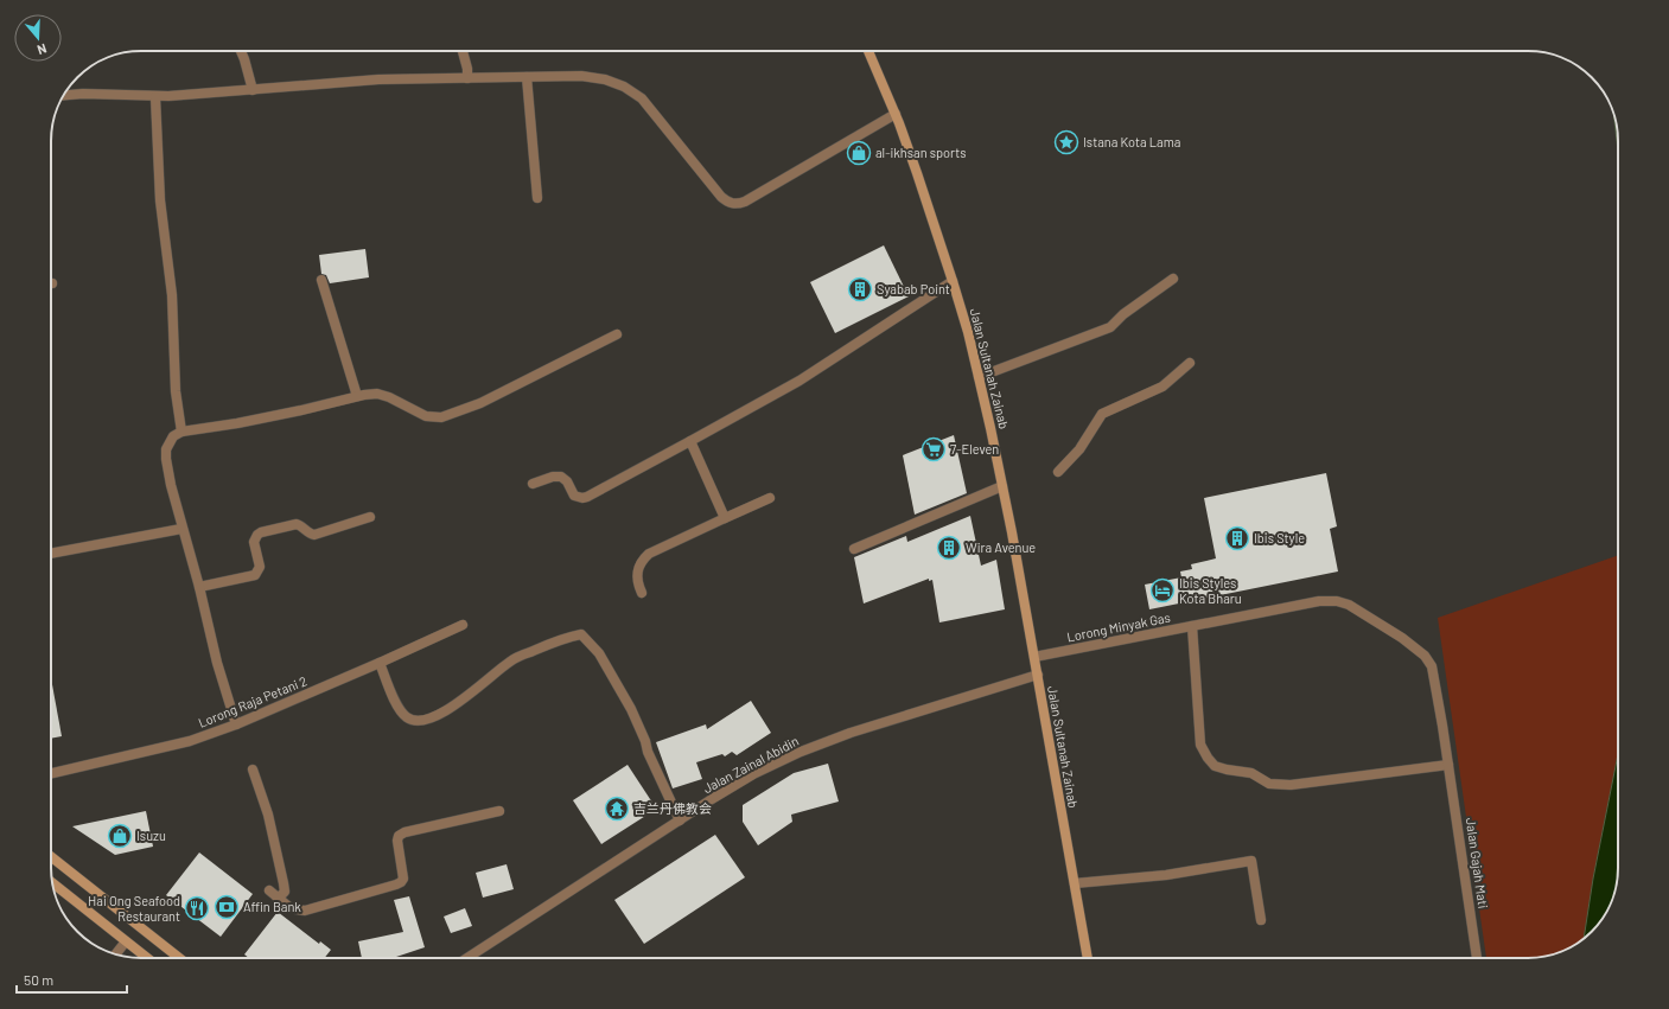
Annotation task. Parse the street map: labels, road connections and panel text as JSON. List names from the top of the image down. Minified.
{"streets":{"main road":["Jalan Sultanah Zainab"],"street":["Lorong Minyak Gas","Lorong Raja Petani 2","Jalan Zainal Abidin","Jalan Gajah Mati"]},"crossings":[["Jalan Sultanah Zainab","Lorong Minyak Gas"],["Jalan Sultanah Zainab","Jalan Zainal Abidin"],["Lorong Minyak Gas","Jalan Gajah Mati"]],"places":{"place":["Istana Kota Lama"],"shop":["al-ikhsan sports","Isuzu"],"building":["Syabab Point","Ibis Style","Wira Avenue"],"supermarket":["7-Eleven"],"hotel":["Ibis Styles Kota Bharu"],"temple":["吉兰丹佛教会"],"bank":["Affin Bank"],"restaurant":["Hai Ong Seafood Restaurant"]},"scale_bar":"50 m","north":"bottom"}
